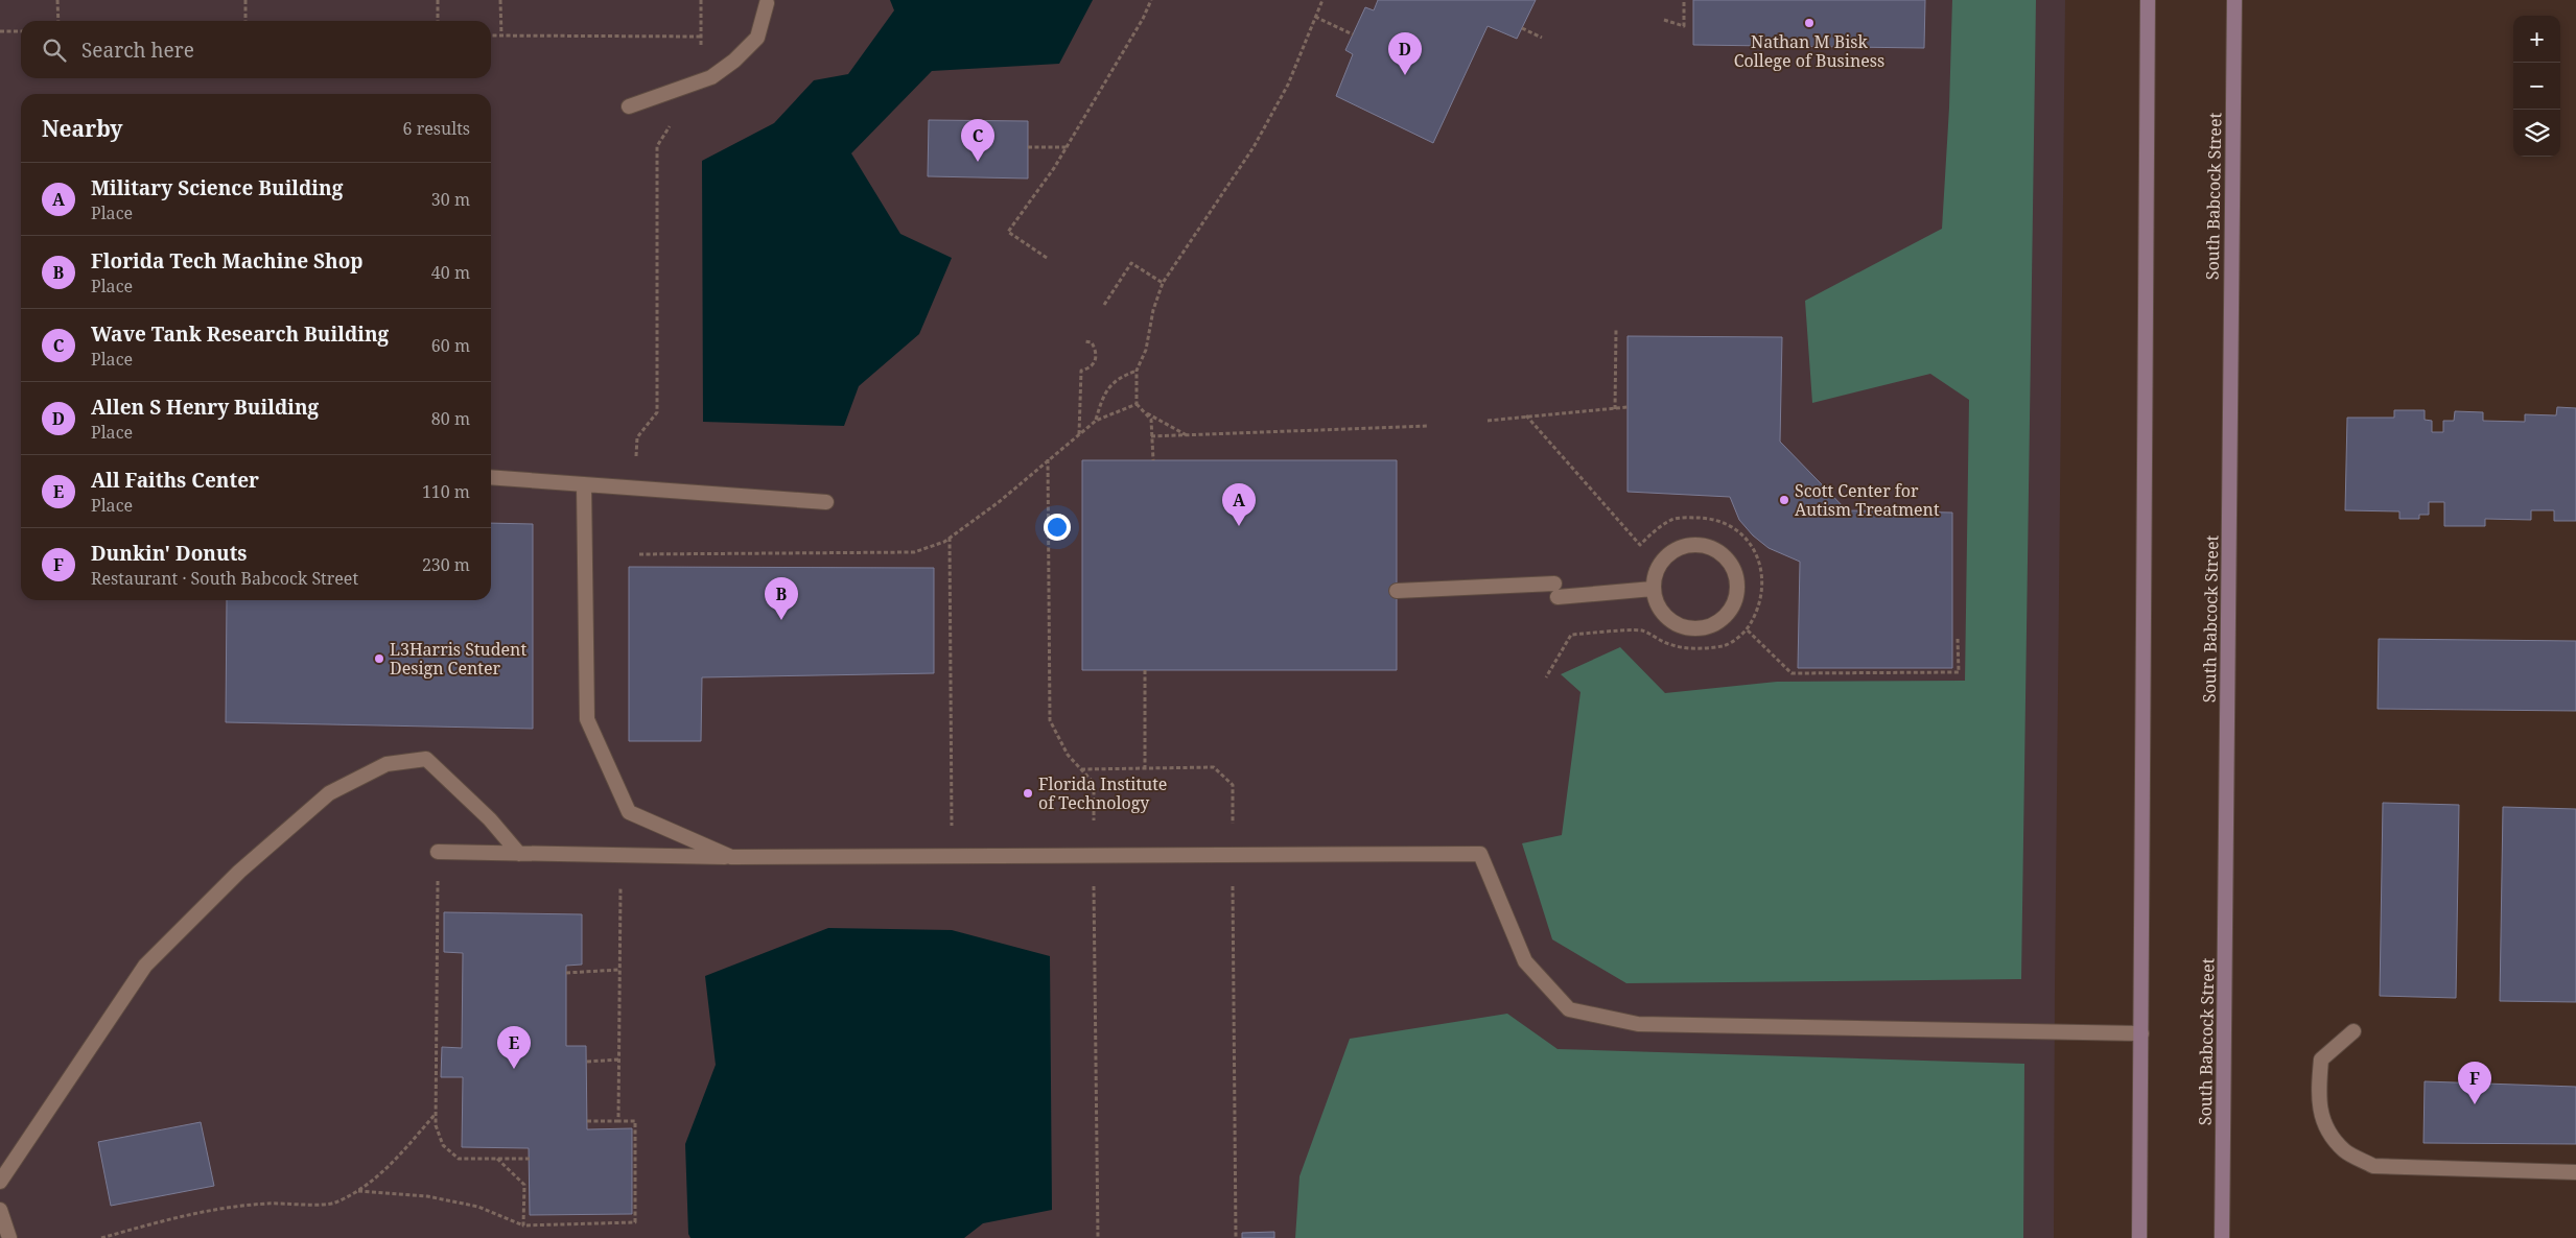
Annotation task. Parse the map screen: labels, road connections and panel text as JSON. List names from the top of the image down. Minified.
{"streets":{"main road":["South Babcock Street"]},"places":["Nathan M Bisk College of Business","Scott Center for Autism Treatment","L3Harris Student Design Center","Florida Institute of Technology"],"page":{"map_buttons":["+","−"],"search":"Search here","pins":["D","C","A","B","E","F"],"heading":["Nearby","6 results"],"list":[{"mark":"A","name":"Military Science Building","note":"Place","value":"30 m"},{"mark":"B","name":"Florida Tech Machine Shop","note":"Place","value":"40 m"},{"mark":"C","name":"Wave Tank Research Building","note":"Place","value":"60 m"},{"mark":"D","name":"Allen S Henry Building","note":"Place","value":"80 m"},{"mark":"E","name":"All Faiths Center","note":"Place","value":"110 m"},{"mark":"F","name":"Dunkin' Donuts","note":"Restaurant · South Babcock Street","value":"230 m"}]}}
